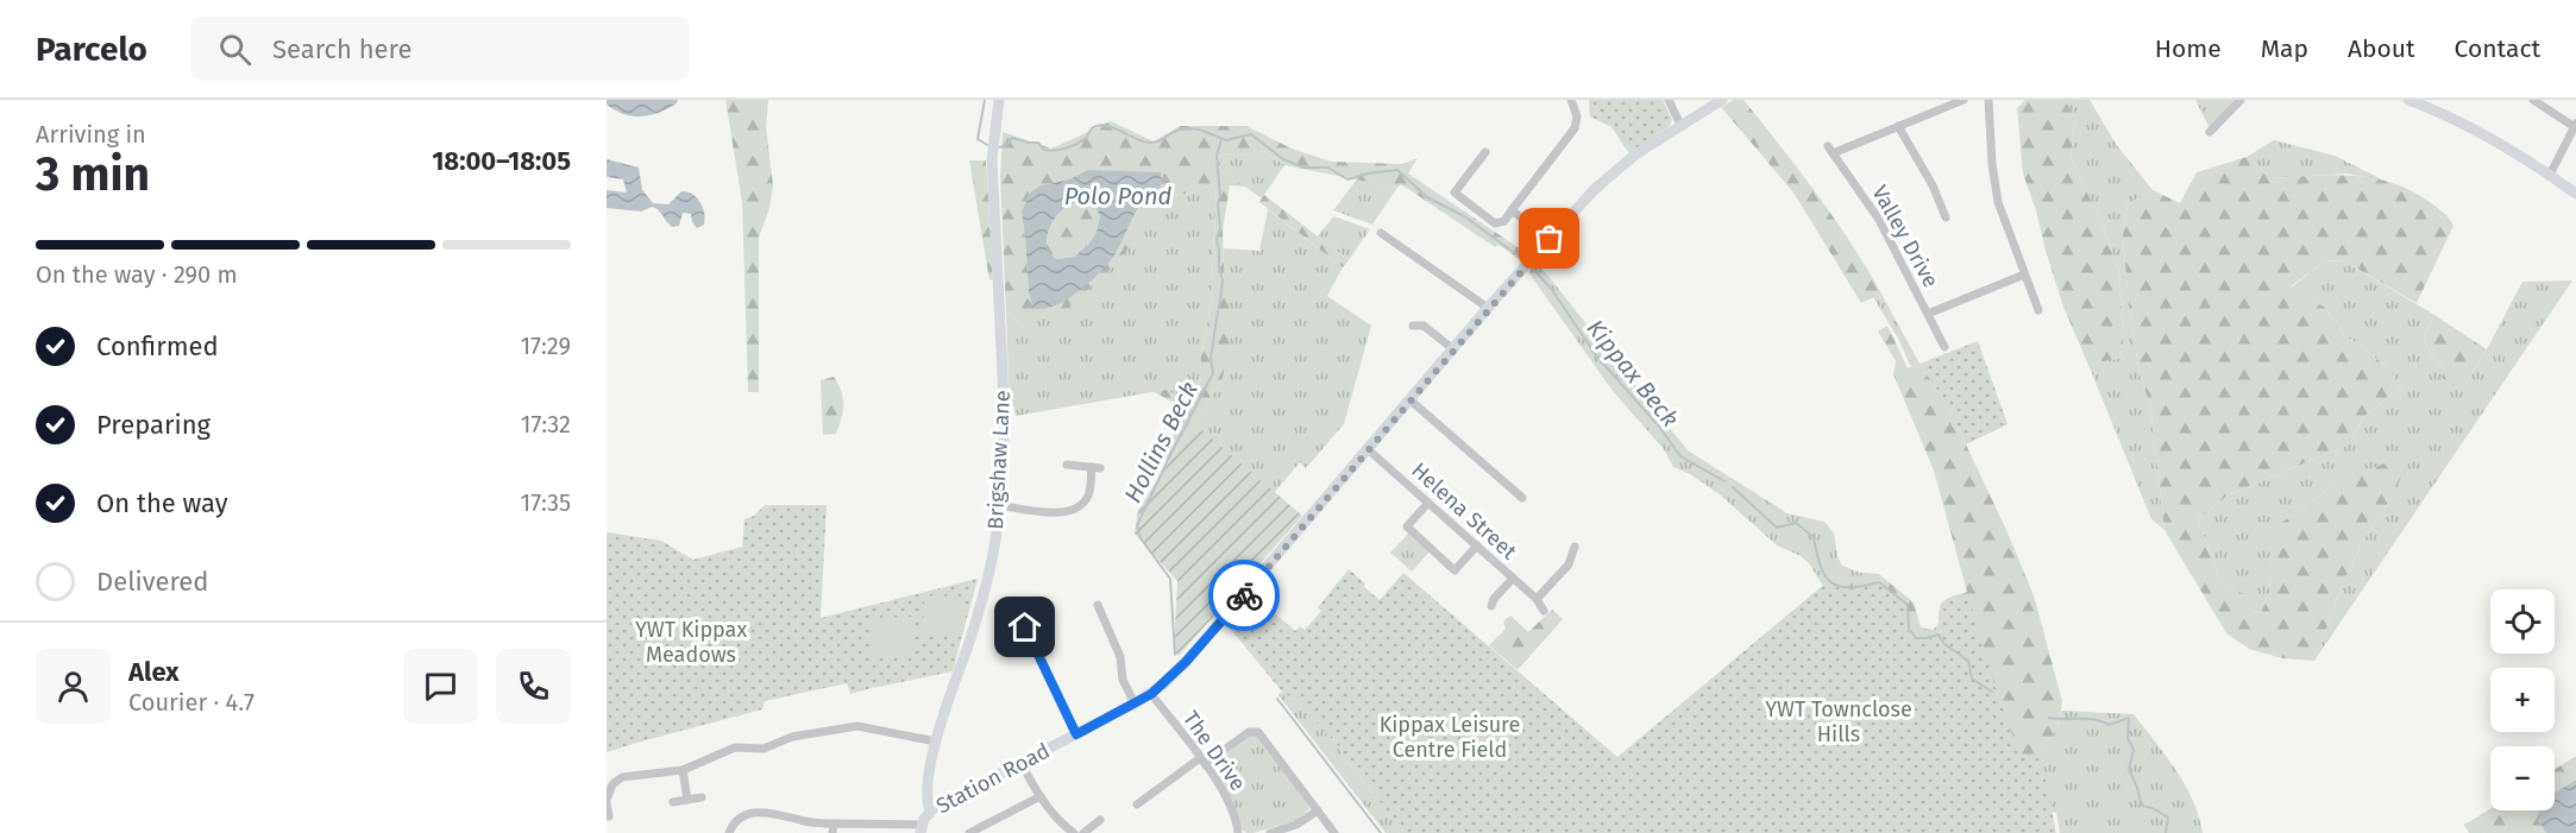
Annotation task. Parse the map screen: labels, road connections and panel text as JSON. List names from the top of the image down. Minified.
{"streets":{"street":["Valley Drive","Brigshaw Lane","Helena Street","The Drive","Station Road"]},"crossings":[["Brigshaw Lane","Station Road"],["Helena Street","Station Road"],["The Drive","Station Road"]],"water":["Polo Pond","Kippax Beck","Hollins Beck"],"parks":["YWT Kippax Meadows","YWT Townclose Hills","Kippax Leisure Centre Field"],"page":{"header":"Parcelo","search":"Search here","nav":["Home","Map","About","Contact"],"heading":["3 min","Arriving in","18:00–18:05"],"panel":["Alex","Courier · 4.7"],"bar":"On the way · 290 m","list":[["Confirmed","17:29"],["Preparing","17:32"],["On the way","17:35"],"Delivered"],"map_buttons":["+","−"]}}
